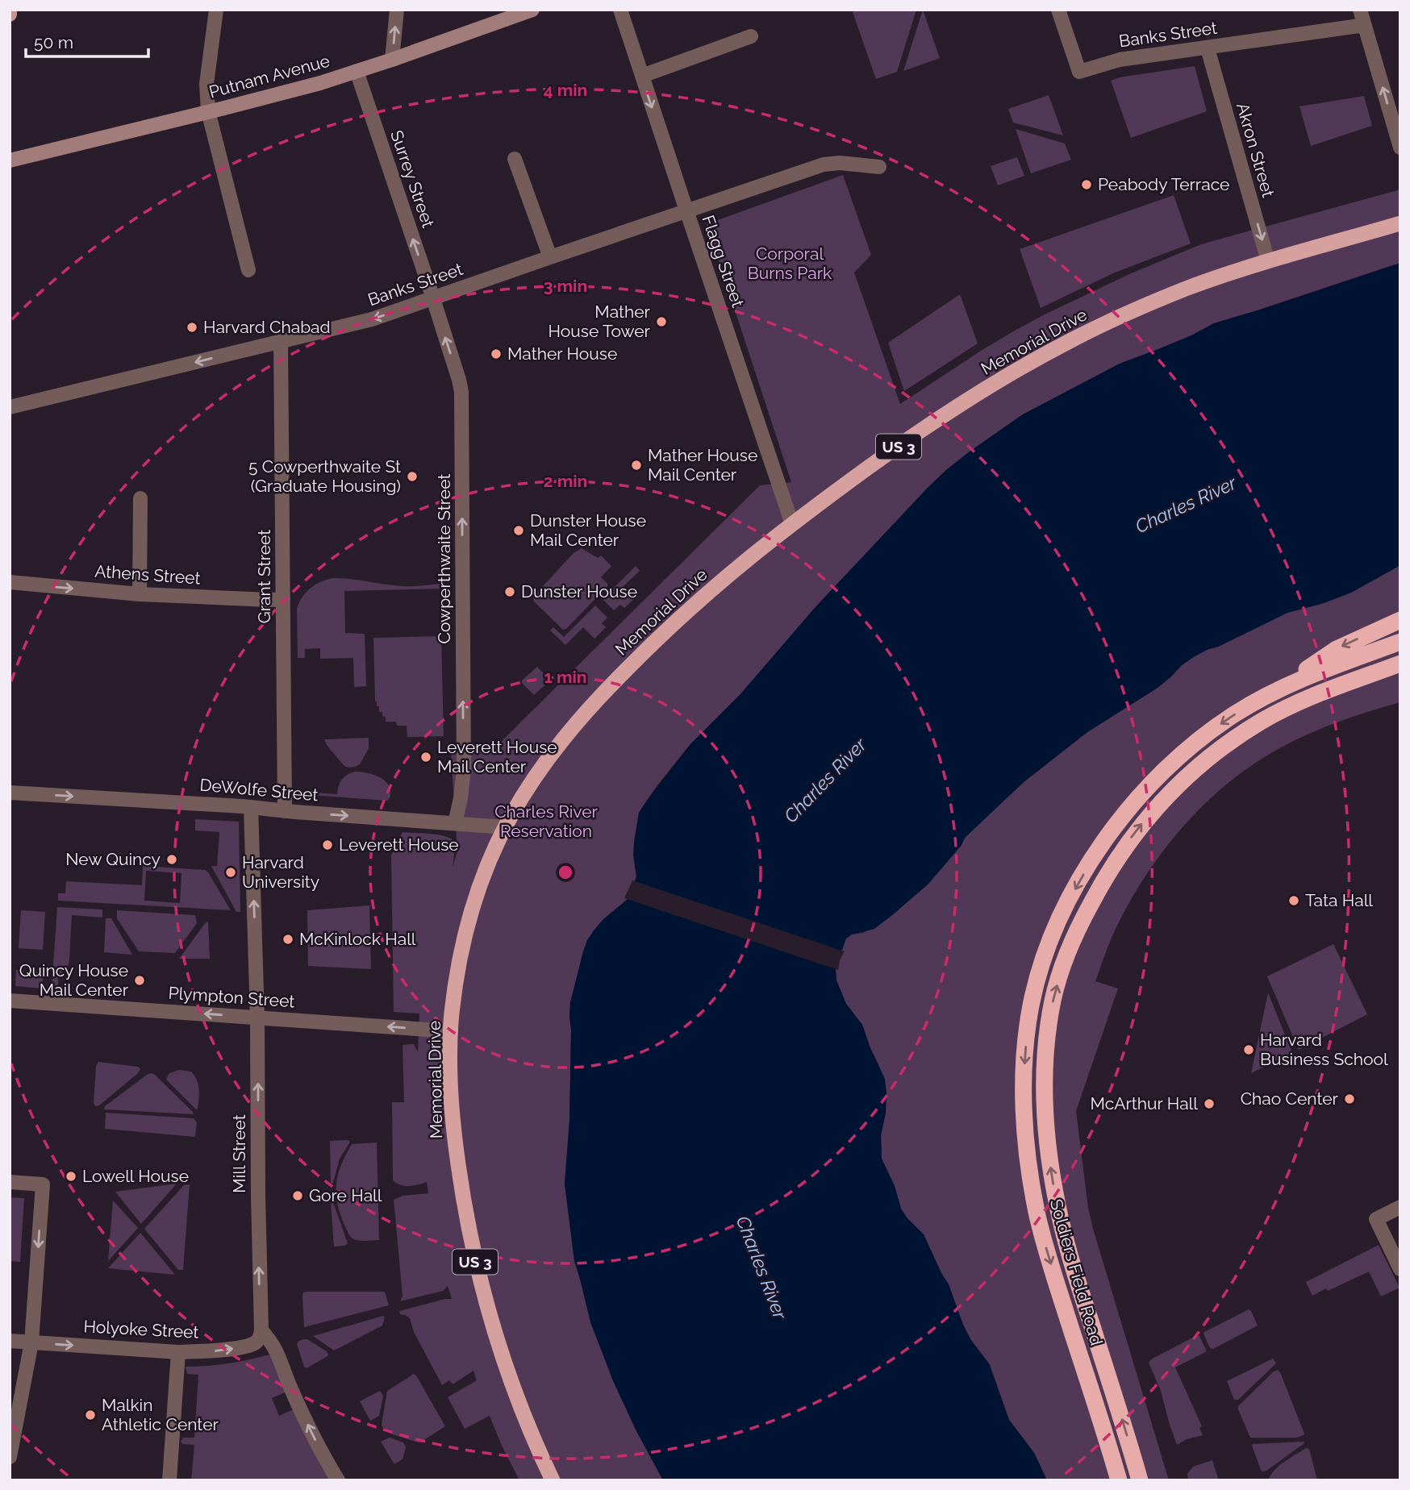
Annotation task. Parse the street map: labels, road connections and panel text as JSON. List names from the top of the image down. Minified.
{"streets":{"highway":["Memorial Drive","US 3","Soldiers Field Road"],"main road":["Putnam Avenue"],"street":["Banks Street","Akron Street","Surrey Street","Flagg Street","Cowperthwaite Street","Athens Street","Grant Street","DeWolfe Street","Plympton Street","Mill Street","Holyoke Street"]},"crossings":[["Banks Street","Akron Street"],["Banks Street","Surrey Street"],["Banks Street","Flagg Street"],["Banks Street","Cowperthwaite Street"],["Banks Street","Grant Street"],["Putnam Avenue","Surrey Street"],["Akron Street","Memorial Drive"],["Surrey Street","Cowperthwaite Street"],["Flagg Street","Memorial Drive"],["Memorial Drive","DeWolfe Street"],["Memorial Drive","Plympton Street"],["Cowperthwaite Street","DeWolfe Street"],["Athens Street","Grant Street"],["Grant Street","DeWolfe Street"],["DeWolfe Street","Mill Street"],["Plympton Street","Mill Street"],["Mill Street","Holyoke Street"]],"one_way":["Akron Street","Cowperthwaite Street","Athens Street","DeWolfe Street","Plympton Street","Mill Street","Holyoke Street"],"water":["Charles River"],"parks":["Corporal Burns Park","Charles River Reservation"],"places":["Peabody Terrace","Mather House Tower","Harvard Chabad","Mather House","Mather House Mail Center","5 Cowperthwaite St (Graduate Housing)","Dunster House Mail Center","Dunster House","Leverett House Mail Center","Leverett House","New Quincy","Harvard University","Tata Hall","McKinlock Hall","Quincy House Mail Center","Harvard Business School","Chao Center","McArthur Hall","Lowell House","Gore Hall","Malkin Athletic Center"],"scale_bar":"50 m","rings":["4 min","3 min","2 min","1 min"]}
